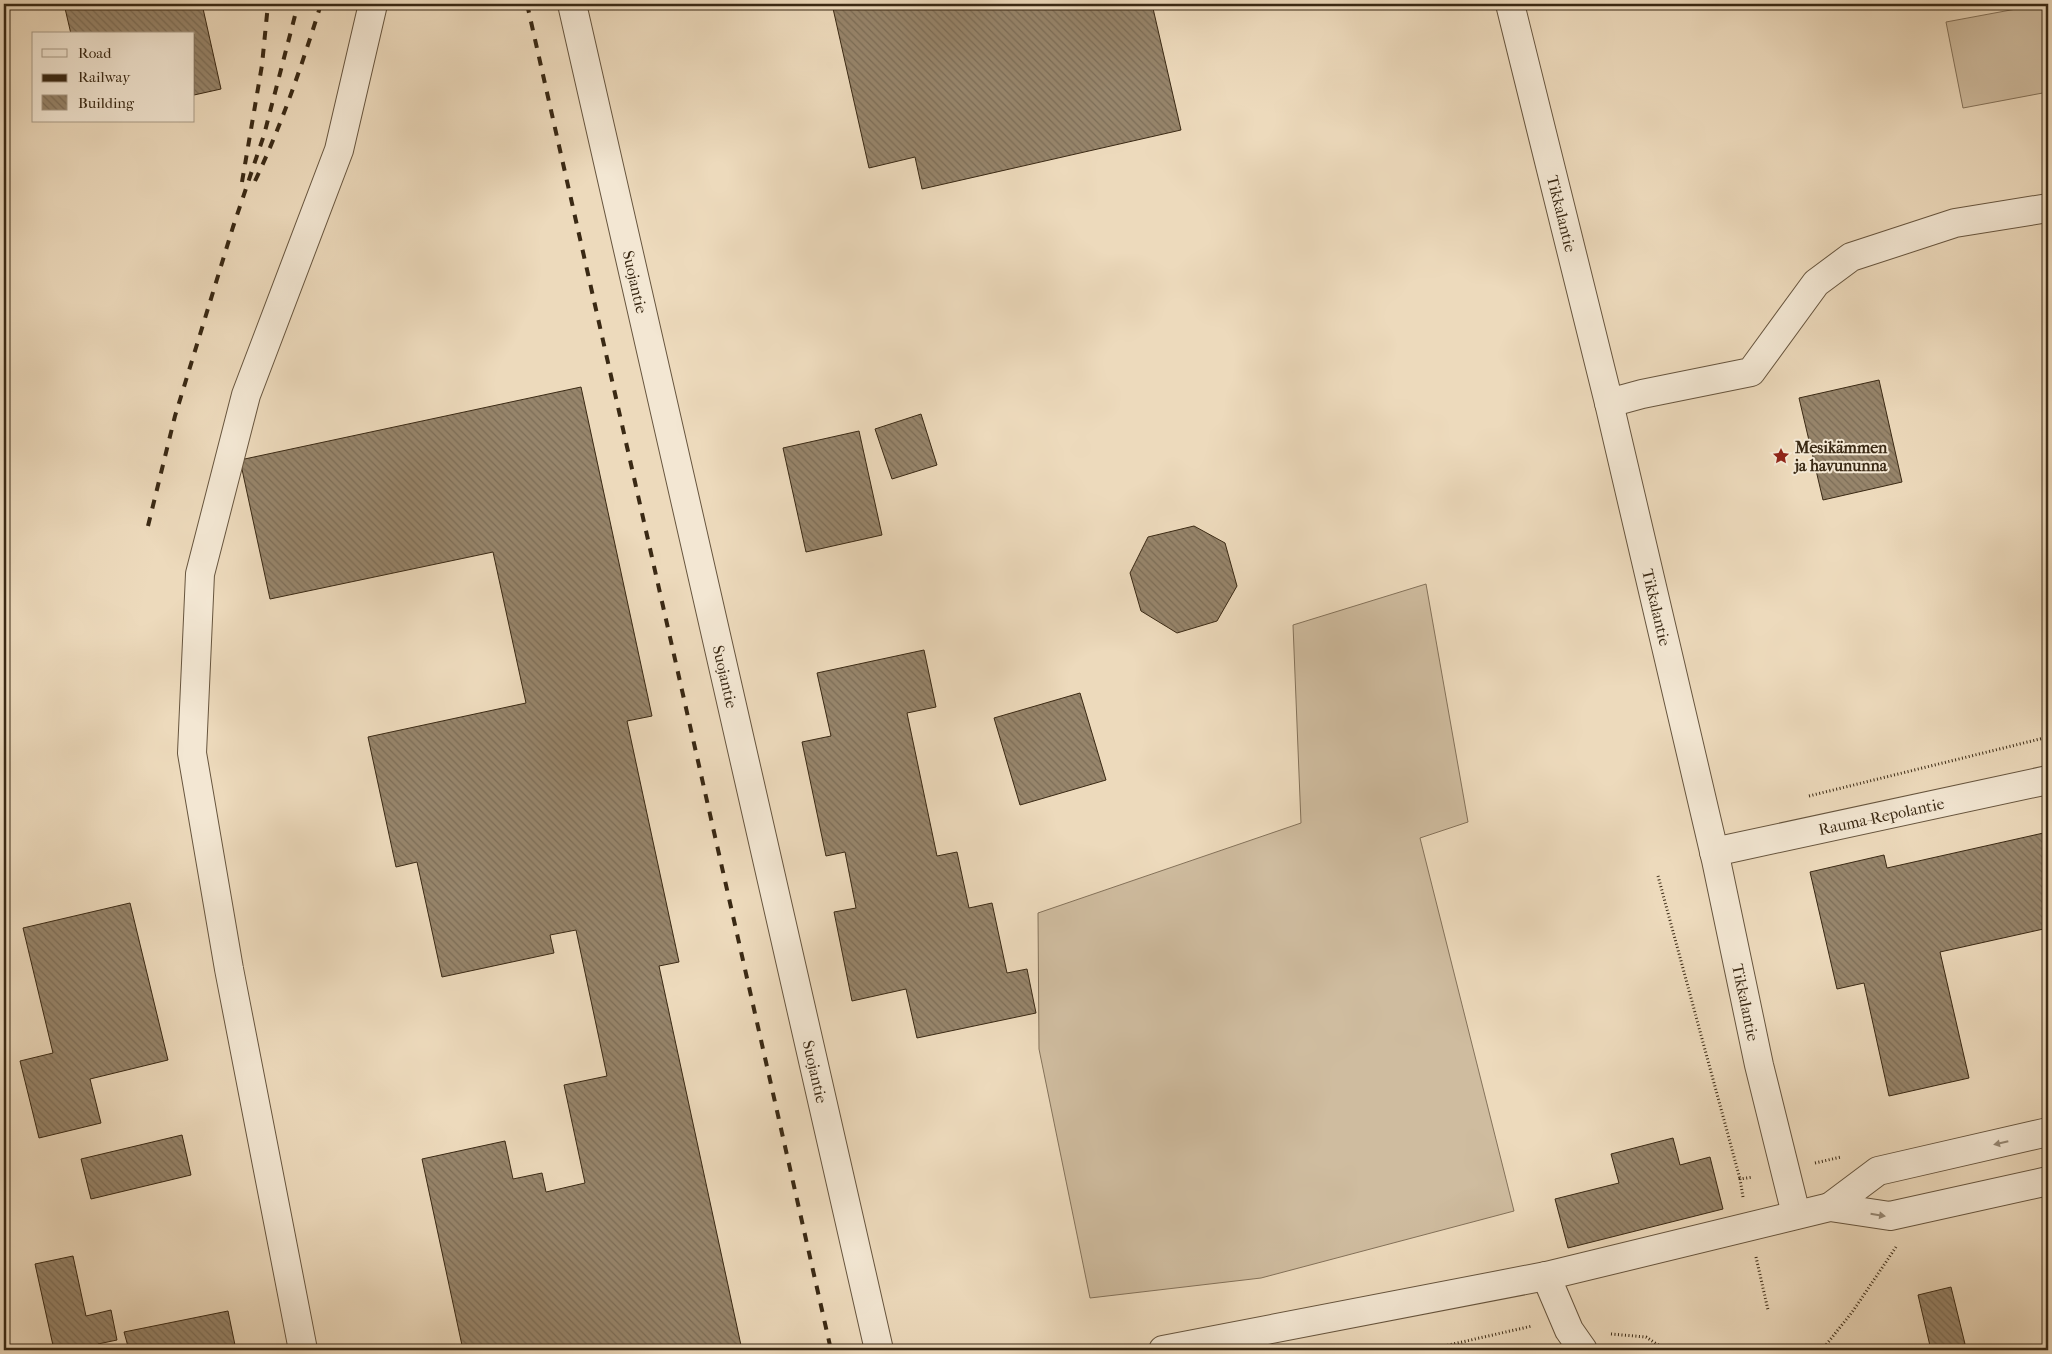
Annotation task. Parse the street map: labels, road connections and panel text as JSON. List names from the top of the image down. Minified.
{"streets":{"street":["Tikkalantie","Suojantie","Rauma-Repolantie"]},"crossings":[["Tikkalantie","Rauma-Repolantie"]],"places":{"place":["Mesikämmen ja havununna"]},"legend":["Road","Railway","Building"]}
